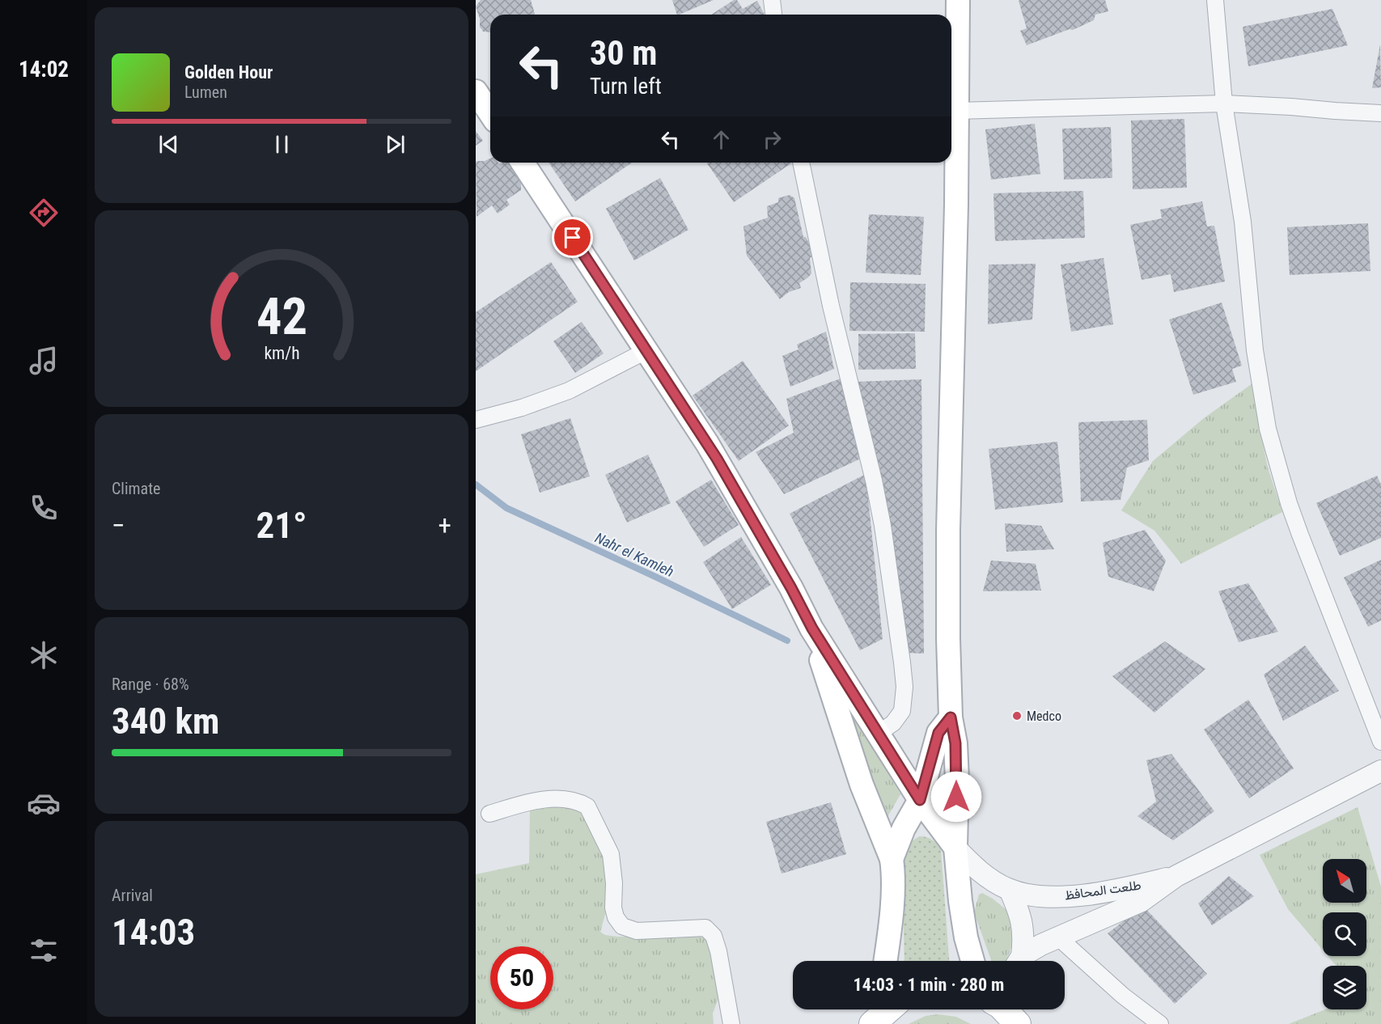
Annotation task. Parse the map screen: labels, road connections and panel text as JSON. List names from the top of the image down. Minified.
{"streets":{"street":["طلعت المحافظ"]},"water":["Nahr el Kamleh"],"places":["Medco"],"north":"top left","page":{"tabs":"14:02","turn":["30 m","Turn left"],"song":["Golden Hour","Lumen"],"tile":["Climate",["Range · 68%","340 km"],["Arrival","14:03"]],"heat":["−","21°","+"],"limit":"50","trip":"14:03 · 1 min · 280 m","gauge":["42","km/h"]}}
